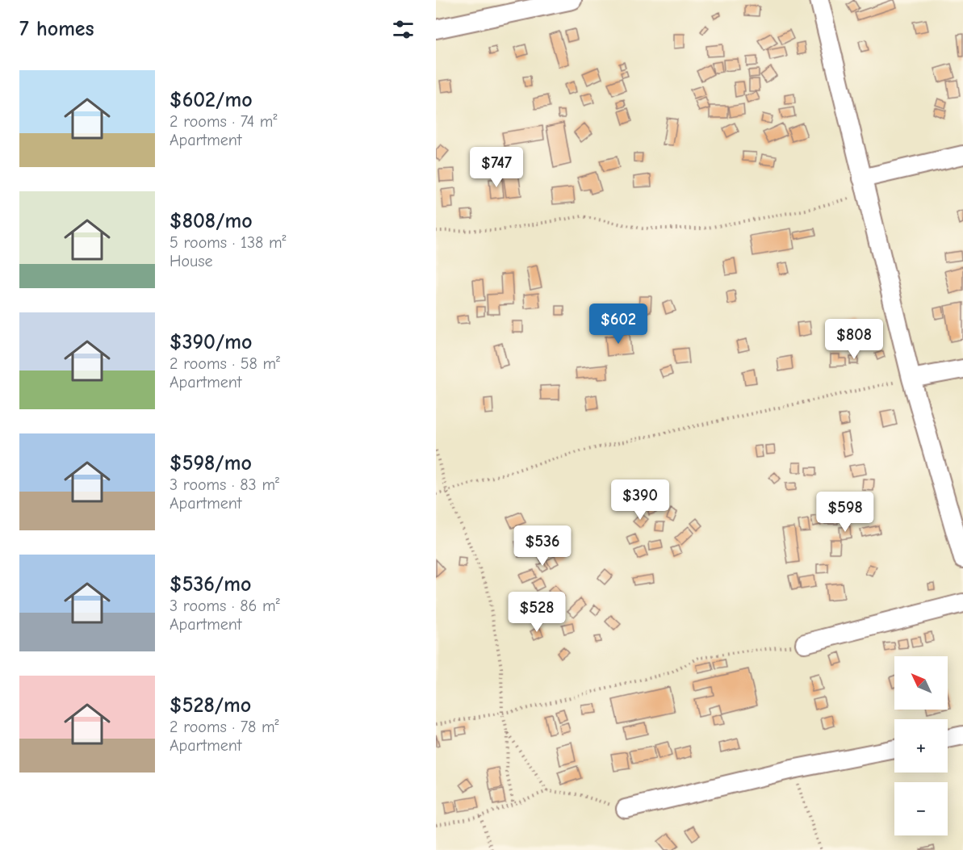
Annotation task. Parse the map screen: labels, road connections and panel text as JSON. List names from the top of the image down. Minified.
{"north":"top left","page":{"heading":"7 homes","list":[{"name":"$602/mo","note":"2 rooms · 74 m² · Apartment"},{"name":"$808/mo","note":"5 rooms · 138 m² · House"},{"name":"$390/mo","note":"2 rooms · 58 m² · Apartment"},{"name":"$598/mo","note":"3 rooms · 83 m² · Apartment"},{"name":"$536/mo","note":"3 rooms · 86 m² · Apartment"},{"name":"$528/mo","note":"2 rooms · 78 m² · Apartment"}],"price":["$747","$602","$808","$390","$598","$536","$528"],"map_buttons":["+","−"]}}
